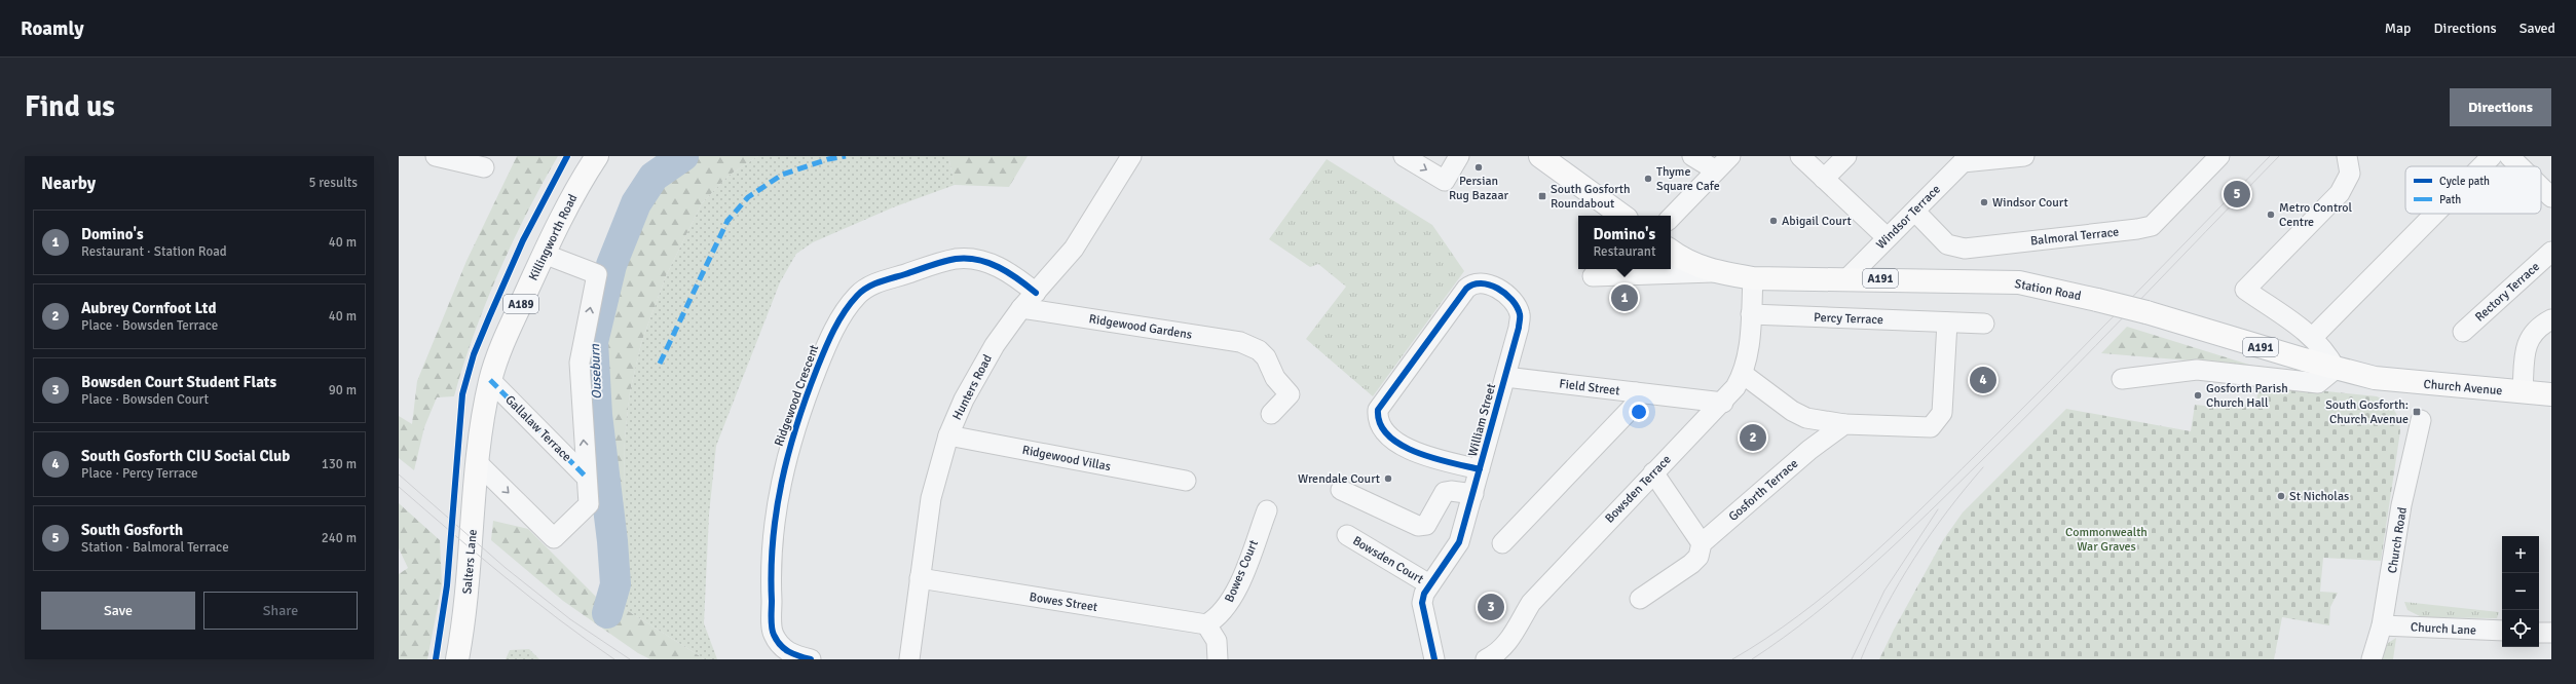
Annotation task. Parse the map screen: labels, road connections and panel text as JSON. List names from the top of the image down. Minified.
{"streets":{"main road":["Killingworth Road","A191","Station Road","A189","Church Avenue","Salters Lane"],"street":["Windsor Terrace","Balmoral Terrace","Rectory Terrace","Percy Terrace","Ridgewood Gardens","Hunters Road","Field Street","Ridgewood Crescent","William Street","Gallalaw Terrace","Ridgewood Villas","Bowsden Terrace","Gosforth Terrace","Church Road","Bowsden Court","Bowes Court","Bowes Street","Church Lane"]},"crossings":[["Windsor Terrace","Balmoral Terrace"],["Windsor Terrace","Station Road"],["Killingworth Road","Gallalaw Terrace"],["Killingworth Road","Salters Lane"],["Station Road","Church Avenue"],["Station Road","Bowsden Terrace"],["Percy Terrace","Bowsden Terrace"],["Ridgewood Gardens","Hunters Road"],["Hunters Road","Ridgewood Crescent"],["Hunters Road","Ridgewood Villas"],["Hunters Road","Bowes Street"],["Field Street","William Street"],["Field Street","Bowsden Terrace"],["William Street","Bowsden Court"],["Church Road","Church Lane"],["Bowes Court","Bowes Street"]],"water":["Ouseburn"],"parks":["Commonwealth War Graves"],"places":{"other":["Persian Rug Bazaar","Thyme Square Cafe","Windsor Court","Metro Control Centre","Abigail Court","Gosforth Parish Church Hall","Wrendale Court","St Nicholas"],"transit":["South Gosforth Roundabout","South Gosforth: Church Avenue"]},"legend":["Cycle path","Path"],"page":{"header":"Roamly","nav":["Map","Directions","Saved"],"buttons":["Directions",["Save","Share"]],"title":"Find us","heading":["Nearby","5 results"],"pins":["5","1","4","2","3"],"list":[{"mark":"1","name":"Domino's","note":"Restaurant · Station Road","value":"40 m"},{"mark":"2","name":"Aubrey Cornfoot Ltd","note":"Place · Bowsden Terrace","value":"40 m"},{"mark":"3","name":"Bowsden Court Student Flats","note":"Place · Bowsden Court","value":"90 m"},{"mark":"4","name":"South Gosforth CIU Social Club","note":"Place · Percy Terrace","value":"130 m"},{"mark":"5","name":"South Gosforth","note":"Station · Balmoral Terrace","value":"240 m"}],"popup":["Domino's","Restaurant"],"map_buttons":["+","−"]}}
